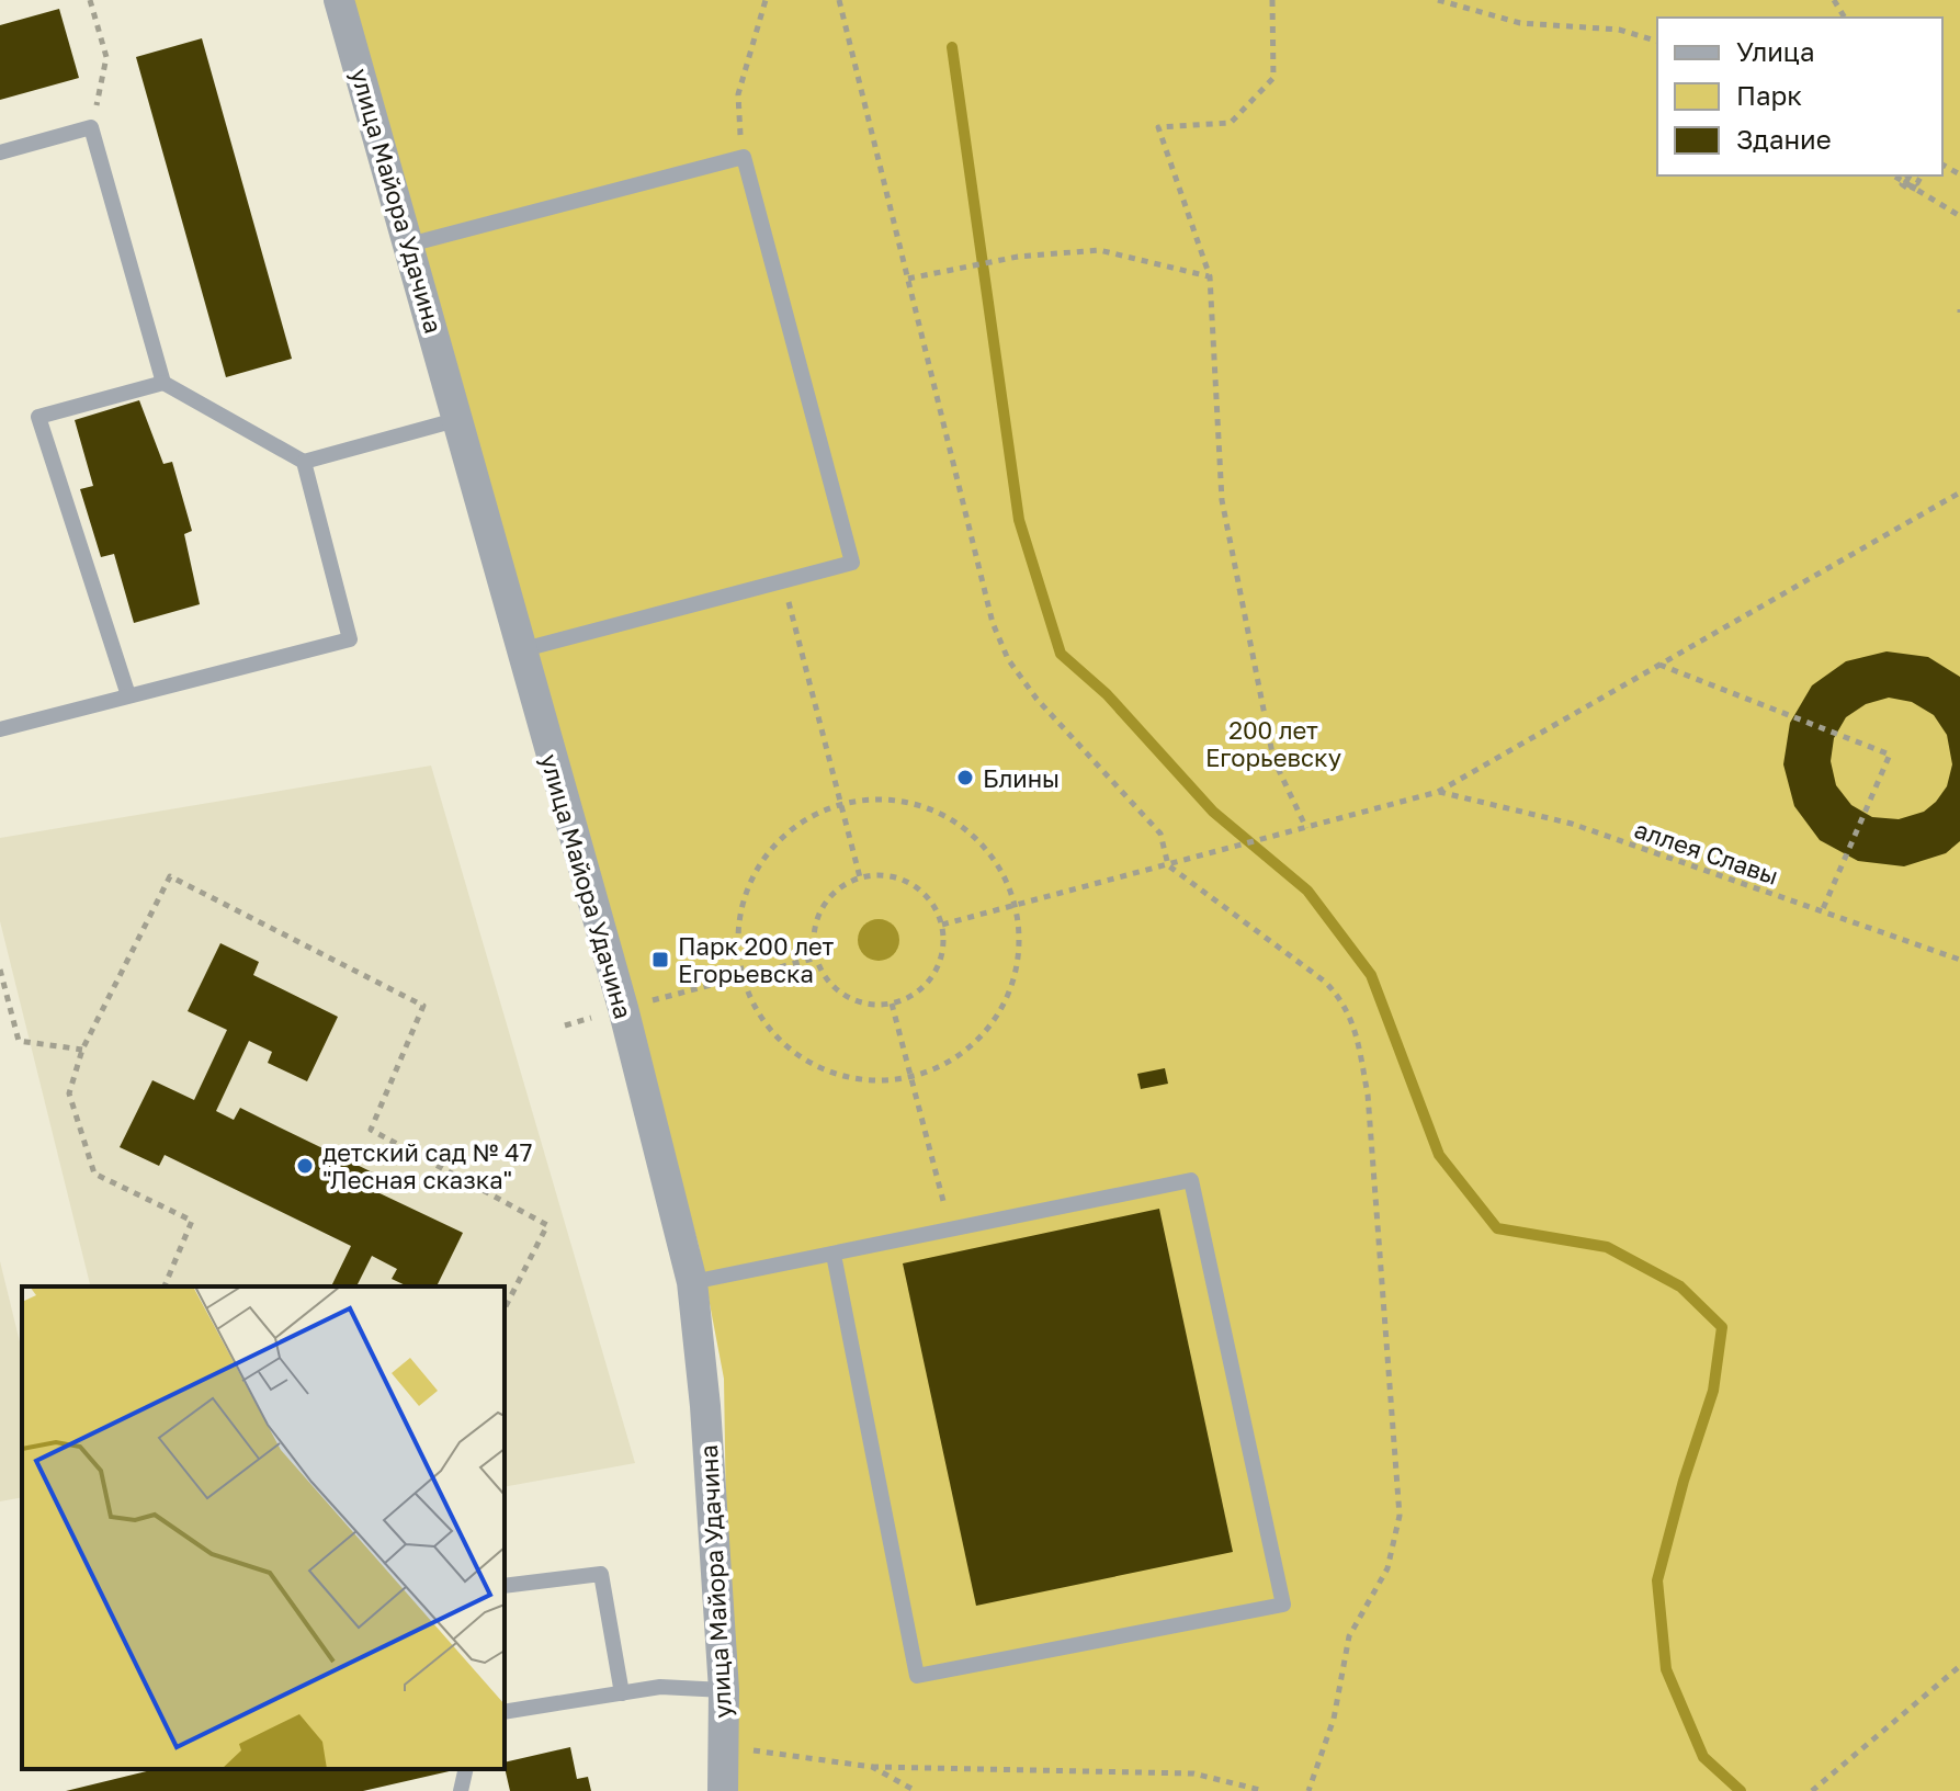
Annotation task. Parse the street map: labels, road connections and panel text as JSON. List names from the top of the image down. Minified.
{"streets":{"street":["улица Майора Удачина"],"path":["аллея Славы"]},"parks":["200 лет Егорьевску"],"places":{"other":["Блины","детский сад № 47 \"Лесная сказка\""],"transit":["Парк 200 лет Егорьевска"]},"legend":["Улица","Парк","Здание"]}
